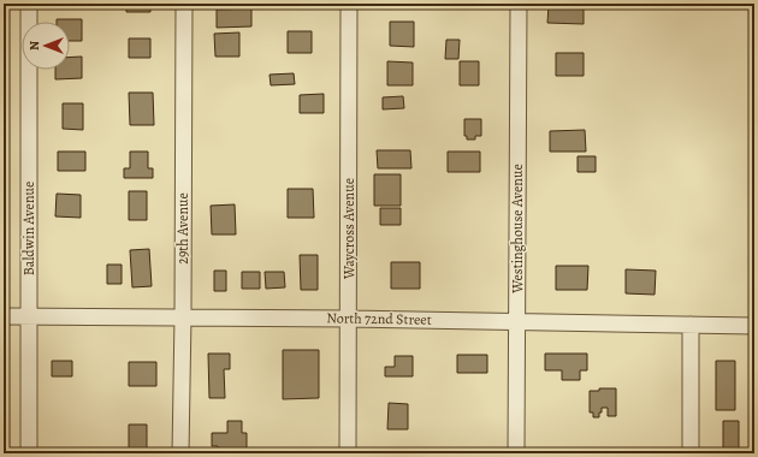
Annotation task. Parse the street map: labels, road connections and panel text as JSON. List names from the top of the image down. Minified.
{"streets":{"street":["Baldwin Avenue","29th Avenue","Waycross Avenue","Westinghouse Avenue","North 72nd Street"]},"crossings":[["Baldwin Avenue","North 72nd Street"],["29th Avenue","North 72nd Street"],["Waycross Avenue","North 72nd Street"],["Westinghouse Avenue","North 72nd Street"]],"north":"left"}
